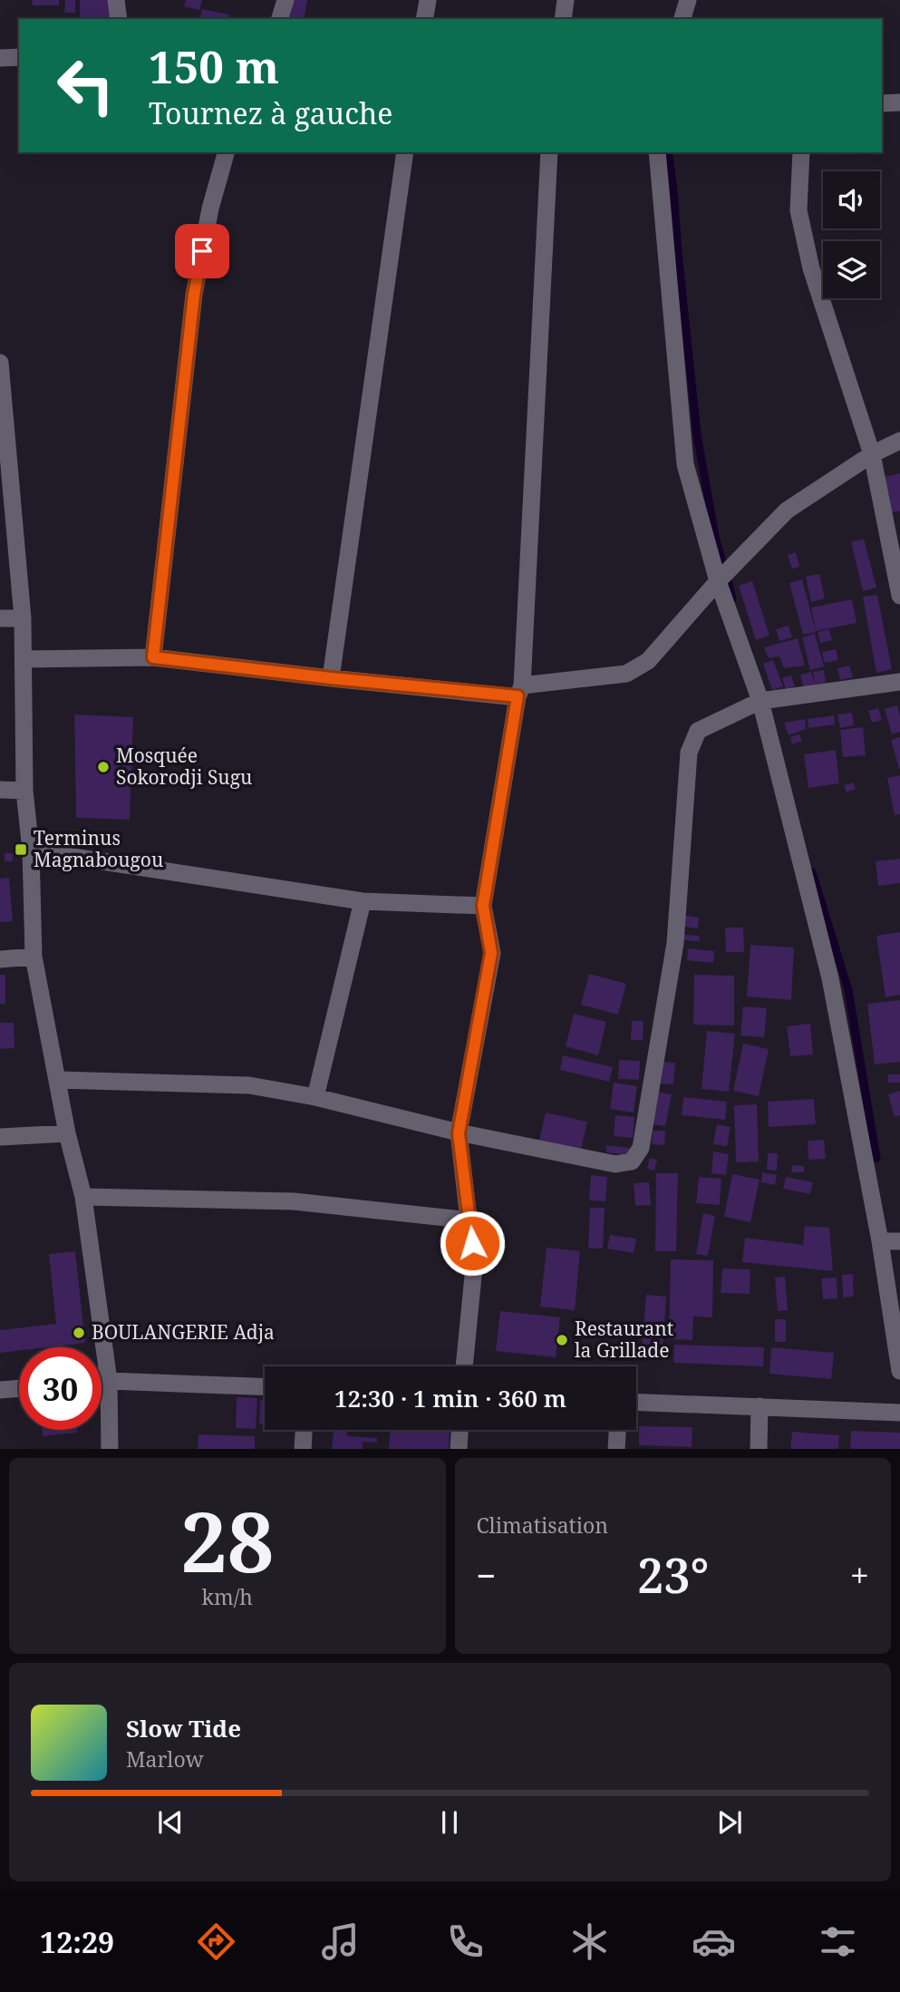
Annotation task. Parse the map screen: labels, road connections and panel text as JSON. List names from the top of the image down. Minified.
{"places":{"other":["Mosquée Sokorodji Sugu","BOULANGERIE Adja","Restaurant la Grillade"],"transit":["Terminus Magnabougou"]},"page":{"turn":["150 m","Tournez à gauche"],"limit":"30","trip":"12:30 · 1 min · 360 m","tile":[["28","km/h"],"Climatisation"],"heat":["−","23°","+"],"song":["Slow Tide","Marlow"],"tabs":"12:29"}}
